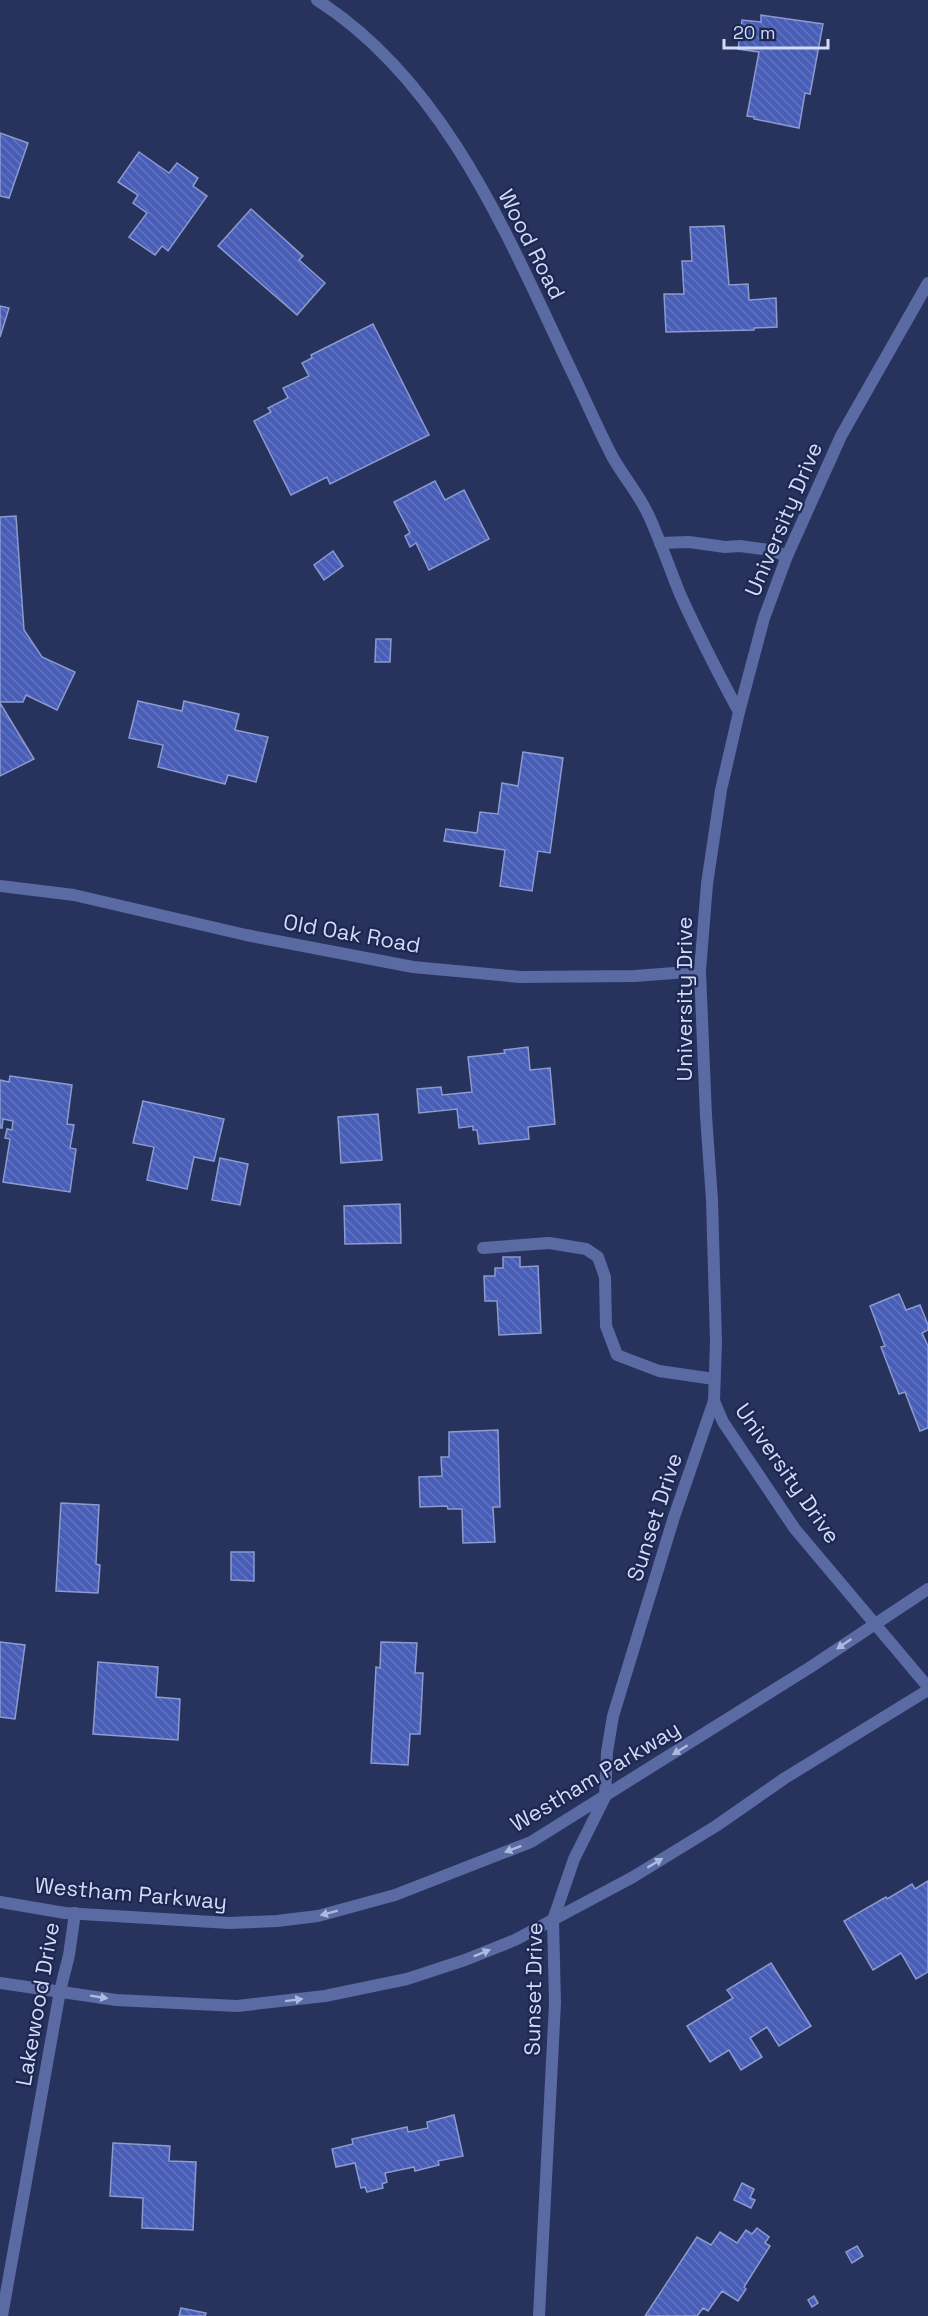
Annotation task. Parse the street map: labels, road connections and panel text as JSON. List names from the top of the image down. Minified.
{"streets":{"street":["Wood Road","University Drive","Old Oak Road","Sunset Drive","Westham Parkway","Lakewood Drive"]},"crossings":[["Wood Road","University Drive"],["University Drive","Old Oak Road"],["University Drive","Sunset Drive"],["University Drive","Westham Parkway"],["Sunset Drive","Westham Parkway"],["Westham Parkway","Lakewood Drive"]],"scale_bar":"20 m"}
